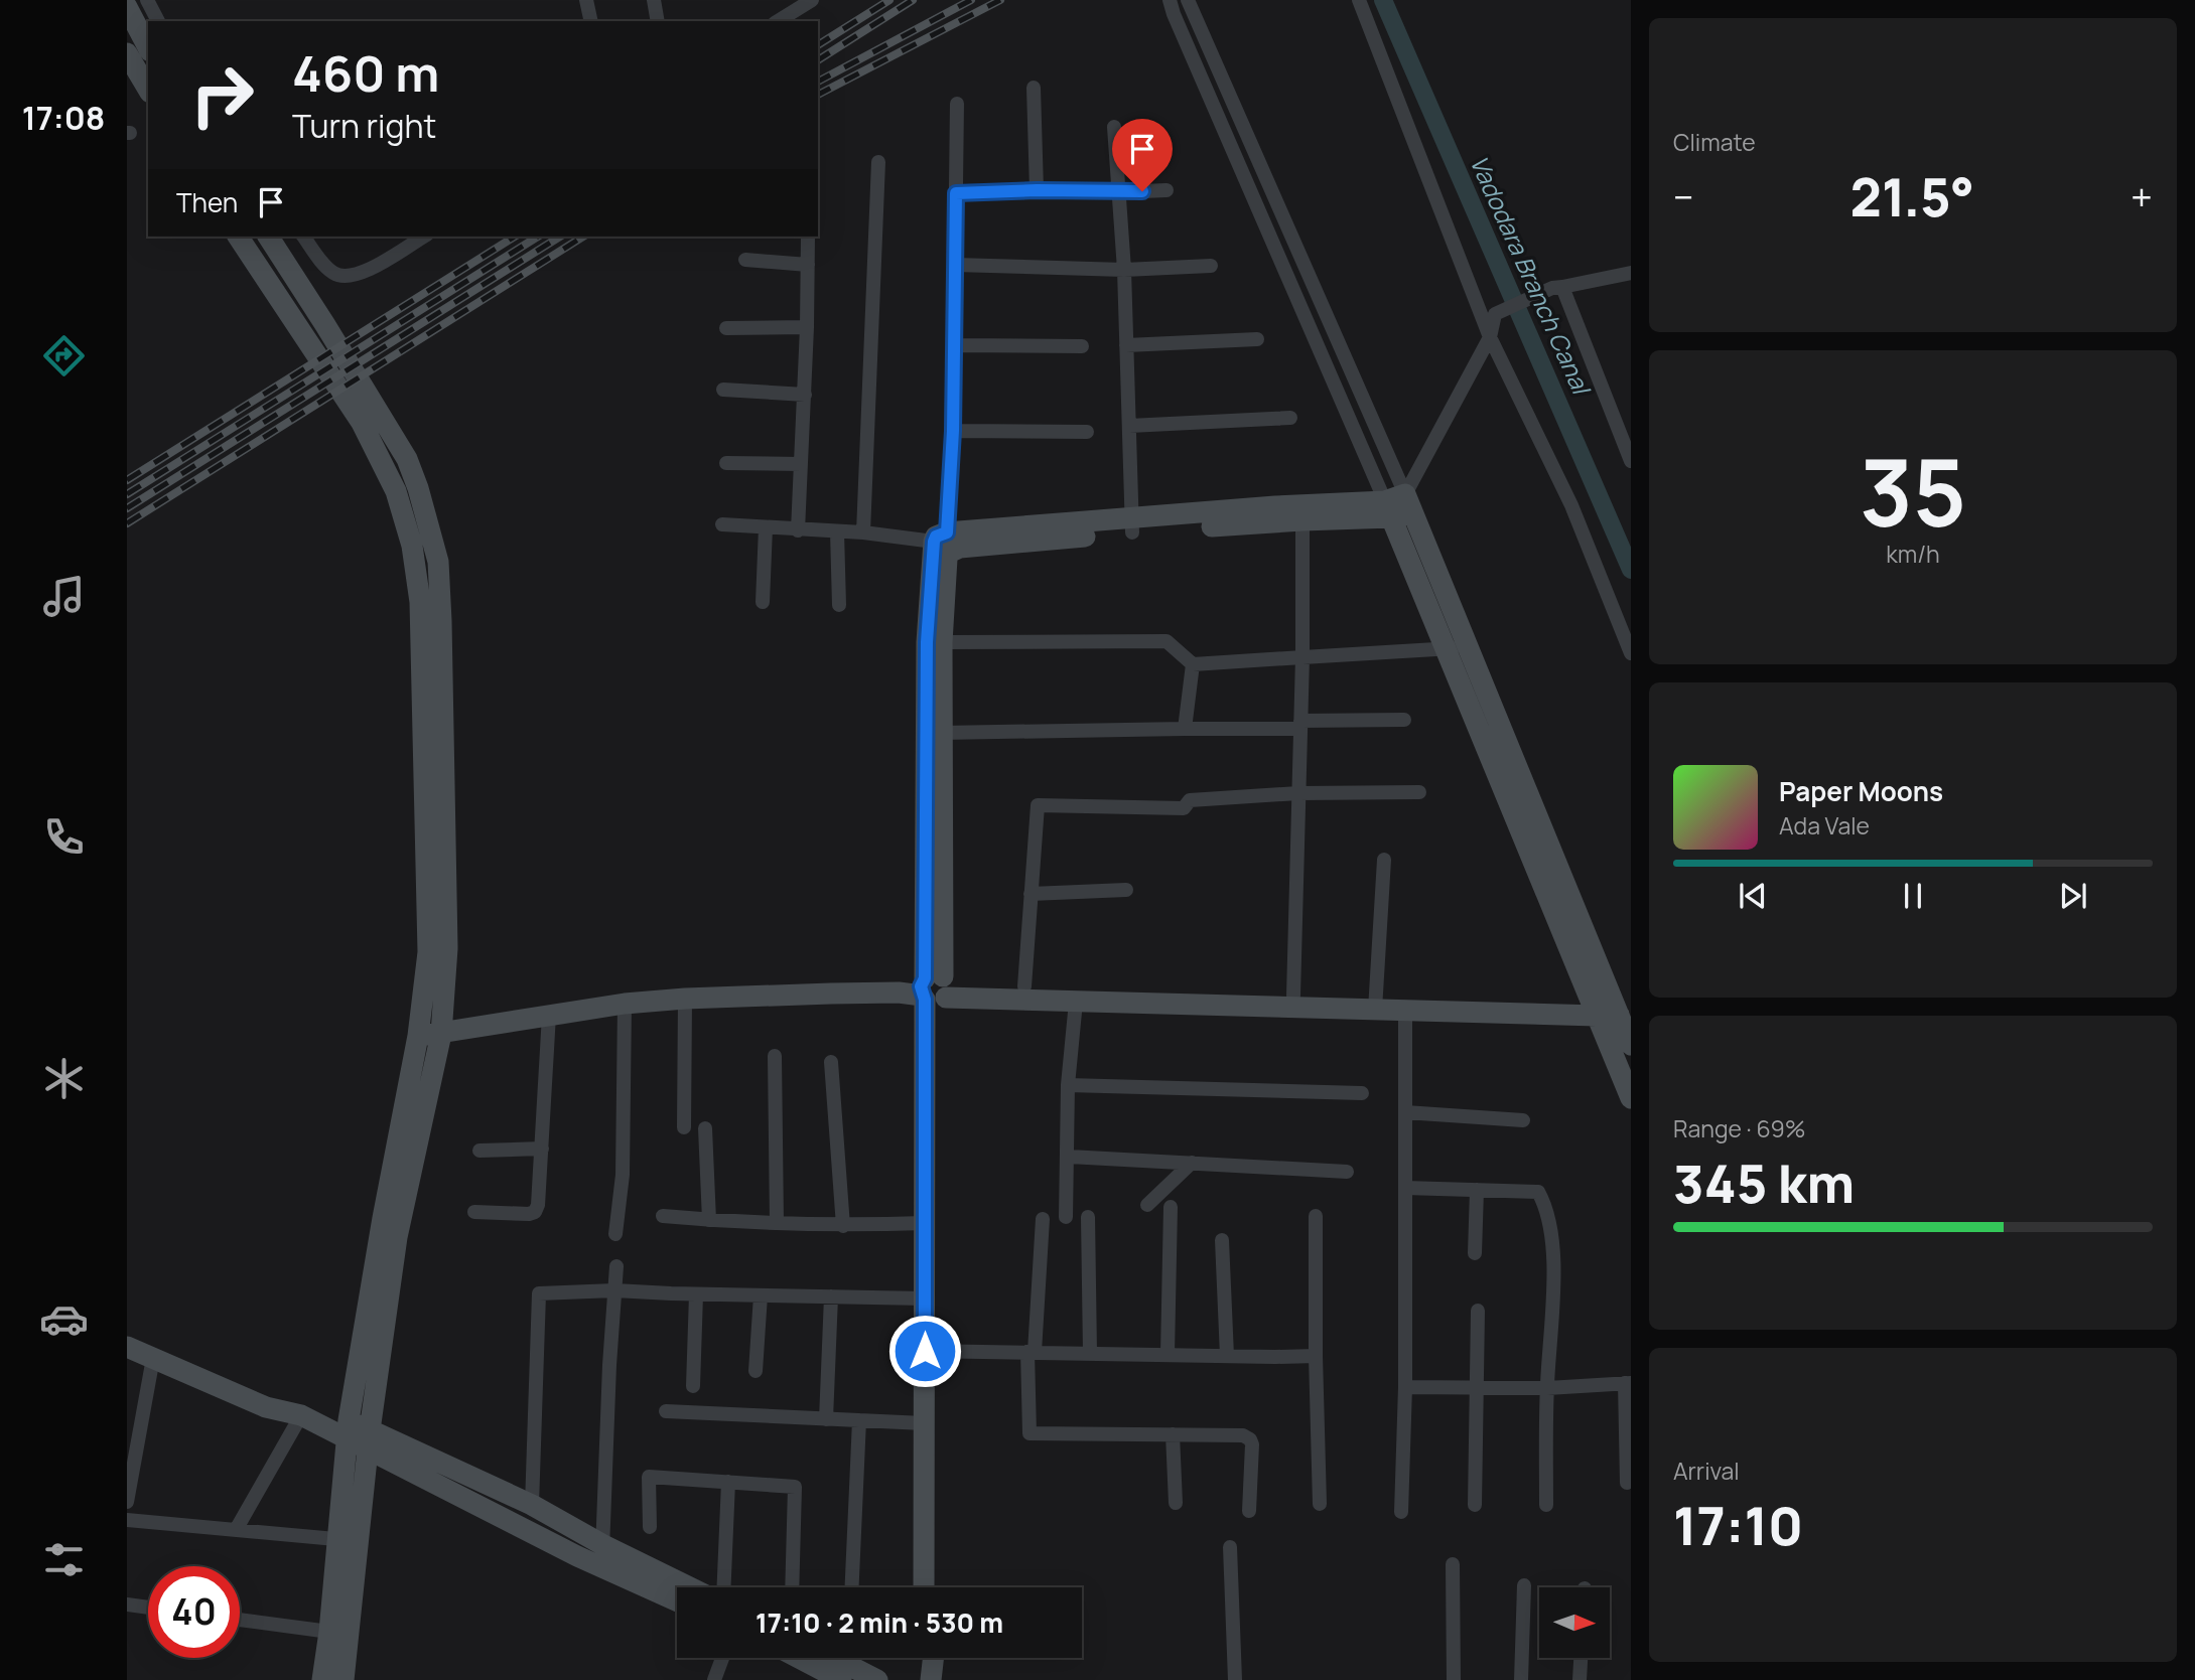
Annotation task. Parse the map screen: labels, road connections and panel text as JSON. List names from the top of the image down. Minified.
{"water":["Vadodara Branch Canal"],"north":"right","page":{"tabs":"17:08","tile":["Climate",["35","km/h"],["Range · 69%","345 km"],["Arrival","17:10"]],"turn":["460 m","Turn right"],"heat":["−","21.5°","+"],"then":"Then","song":["Paper Moons","Ada Vale"],"limit":"40","trip":"17:10 · 2 min · 530 m"}}
